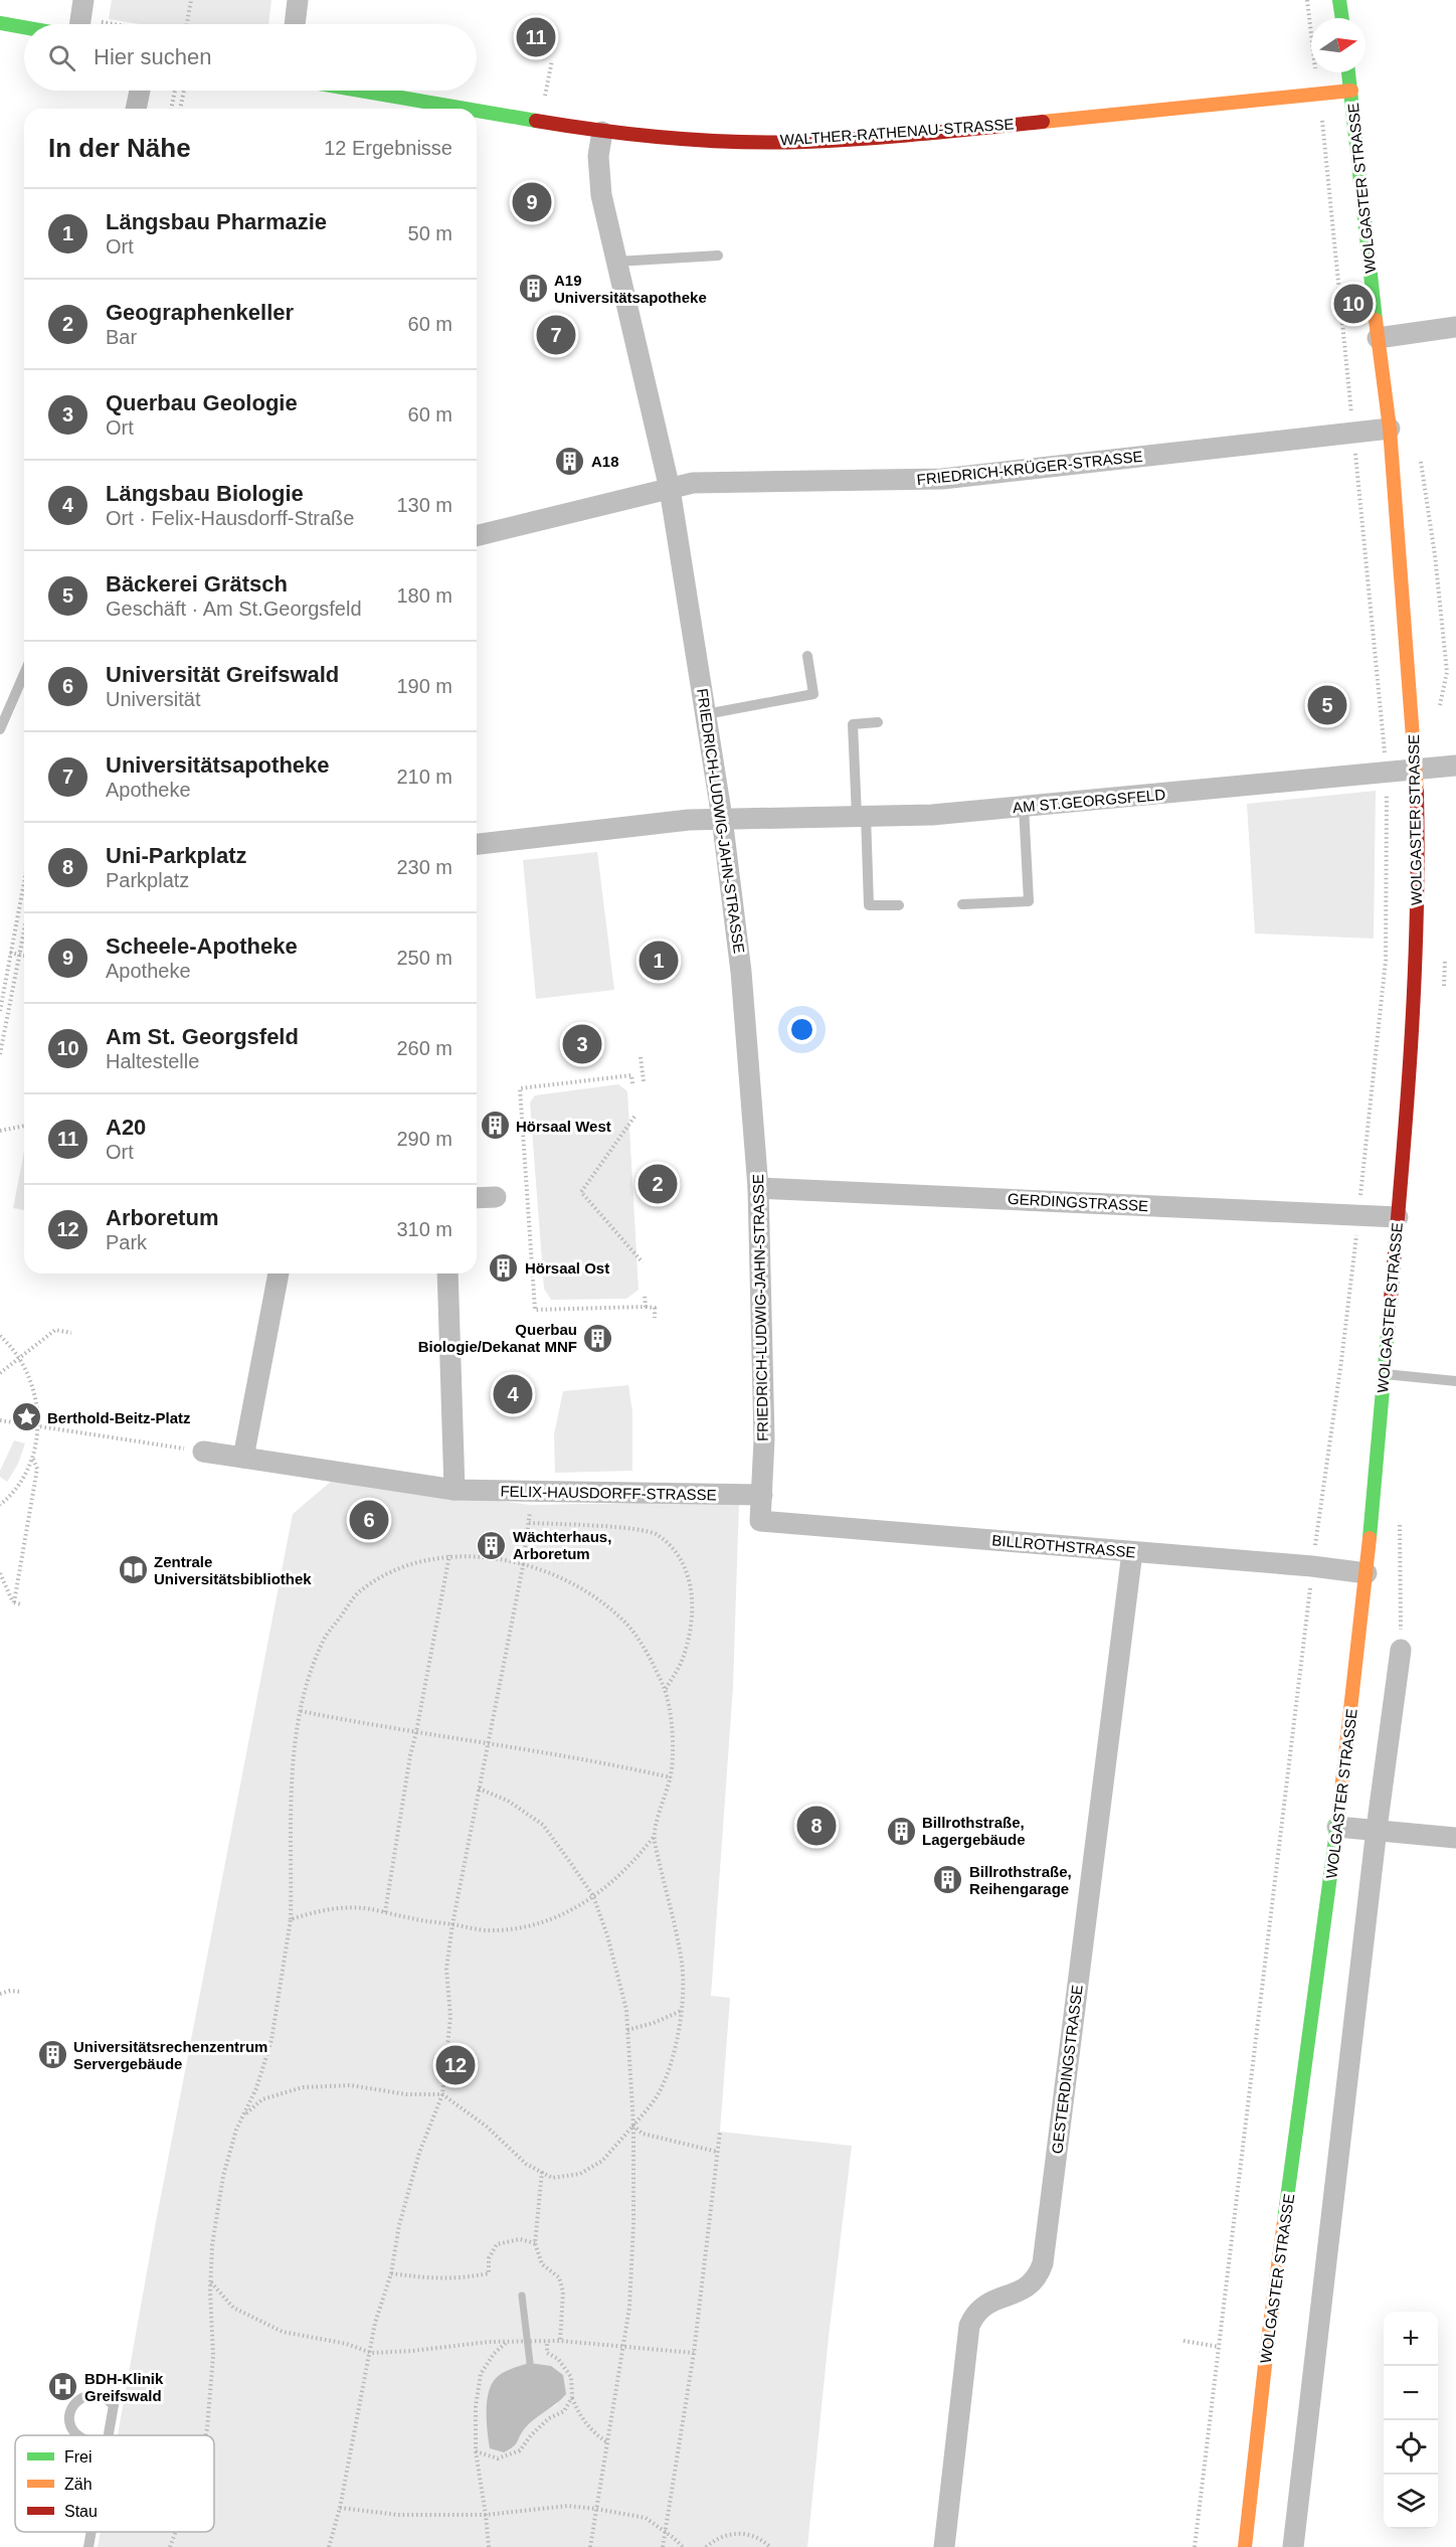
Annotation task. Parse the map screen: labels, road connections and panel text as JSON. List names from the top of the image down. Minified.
{"streets":{"main road":["WALTHER-RATHENAU-STRASSE","WOLGASTER STRASSE"],"street":["FRIEDRICH-KRÜGER-STRASSE","AM ST.GEORGSFELD","FRIEDRICH-LUDWIG-JAHN-STRASSE","GERDINGSTRASSE","FELIX-HAUSDORFF-STRASSE","BILLROTHSTRASSE","GESTERDINGSTRASSE"]},"crossings":[["WALTHER-RATHENAU-STRASSE","WOLGASTER STRASSE"],["WALTHER-RATHENAU-STRASSE","FRIEDRICH-LUDWIG-JAHN-STRASSE"],["WOLGASTER STRASSE","FRIEDRICH-KRÜGER-STRASSE"],["WOLGASTER STRASSE","AM ST.GEORGSFELD"],["WOLGASTER STRASSE","GERDINGSTRASSE"],["WOLGASTER STRASSE","BILLROTHSTRASSE"],["FRIEDRICH-KRÜGER-STRASSE","FRIEDRICH-LUDWIG-JAHN-STRASSE"],["AM ST.GEORGSFELD","FRIEDRICH-LUDWIG-JAHN-STRASSE"],["FRIEDRICH-LUDWIG-JAHN-STRASSE","GERDINGSTRASSE"],["FRIEDRICH-LUDWIG-JAHN-STRASSE","FELIX-HAUSDORFF-STRASSE"],["FRIEDRICH-LUDWIG-JAHN-STRASSE","BILLROTHSTRASSE"],["BILLROTHSTRASSE","GESTERDINGSTRASSE"]],"places":{"building":["A19 Universitätsapotheke","A18","Hörsaal West","Hörsaal Ost","Querbau Biologie/Dekanat MNF","Wächterhaus, Arboretum","Billrothstraße, Lagergebäude","Billrothstraße, Reihengarage","Universitätsrechenzentrum Servergebäude"],"place":["Berthold-Beitz-Platz"],"library":["Zentrale Universitätsbibliothek"],"hospital":["BDH-Klinik Greifswald"]},"legend":["Frei","Zäh","Stau"],"north":"right","page":{"pins":["11","9","10","7","5","1","3","2","4","6","8","12"],"search":"Hier suchen","heading":["In der Nähe","12 Ergebnisse"],"list":[{"mark":"1","name":"Längsbau Pharmazie","note":"Ort","value":"50 m"},{"mark":"2","name":"Geographenkeller","note":"Bar","value":"60 m"},{"mark":"3","name":"Querbau Geologie","note":"Ort","value":"60 m"},{"mark":"4","name":"Längsbau Biologie","note":"Ort · Felix-Hausdorff-Straße","value":"130 m"},{"mark":"5","name":"Bäckerei Grätsch","note":"Geschäft · Am St.Georgsfeld","value":"180 m"},{"mark":"6","name":"Universität Greifswald","note":"Universität","value":"190 m"},{"mark":"7","name":"Universitätsapotheke","note":"Apotheke","value":"210 m"},{"mark":"8","name":"Uni-Parkplatz","note":"Parkplatz","value":"230 m"},{"mark":"9","name":"Scheele-Apotheke","note":"Apotheke","value":"250 m"},{"mark":"10","name":"Am St. Georgsfeld","note":"Haltestelle","value":"260 m"},{"mark":"11","name":"A20","note":"Ort","value":"290 m"},{"mark":"12","name":"Arboretum","note":"Park","value":"310 m"}],"map_buttons":["+","−"]}}
